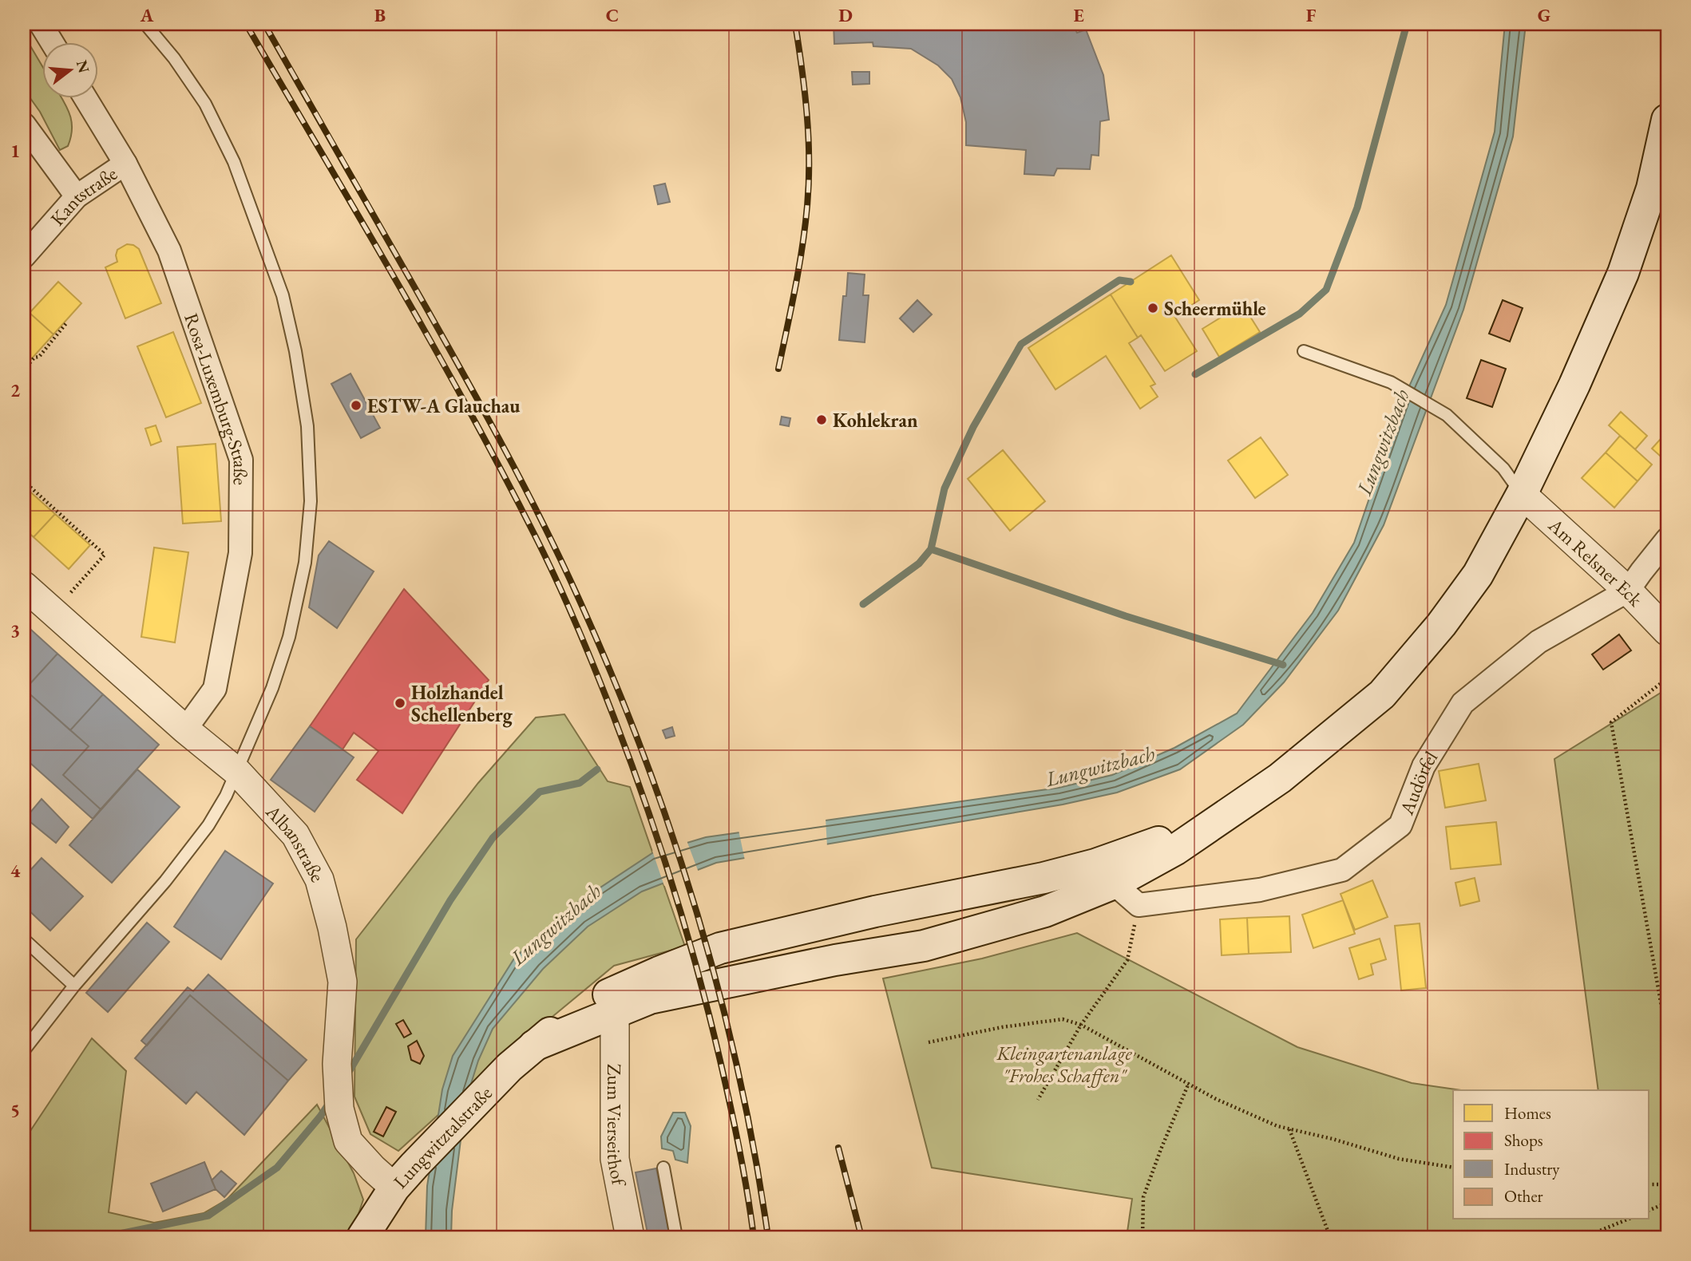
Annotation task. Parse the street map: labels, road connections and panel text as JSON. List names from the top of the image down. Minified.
{"streets":{"main road":["Lungwitztalstraße"],"street":["Kantstraße","Rosa-Luxemburg-Straße","Am Relsner Eck","Audörfel","Albanstraße","Zum Vierseithof"]},"crossings":[["Kantstraße","Rosa-Luxemburg-Straße"],["Rosa-Luxemburg-Straße","Albanstraße"],["Am Relsner Eck","Audörfel"],["Albanstraße","Lungwitztalstraße"],["Zum Vierseithof","Lungwitztalstraße"]],"water":["Lungwitzbach"],"parks":["Kleingartenanlage \"Frohes Schaffen\""],"places":["Scheermühle","ESTW-A Glauchau","Kohlekran","Holzhandel Schellenberg"],"legend":["Homes","Shops","Industry","Other"],"north":"right","grid":{"columns":["A","B","C","D","E","F","G"],"rows":["1","2","3","4","5"]}}
